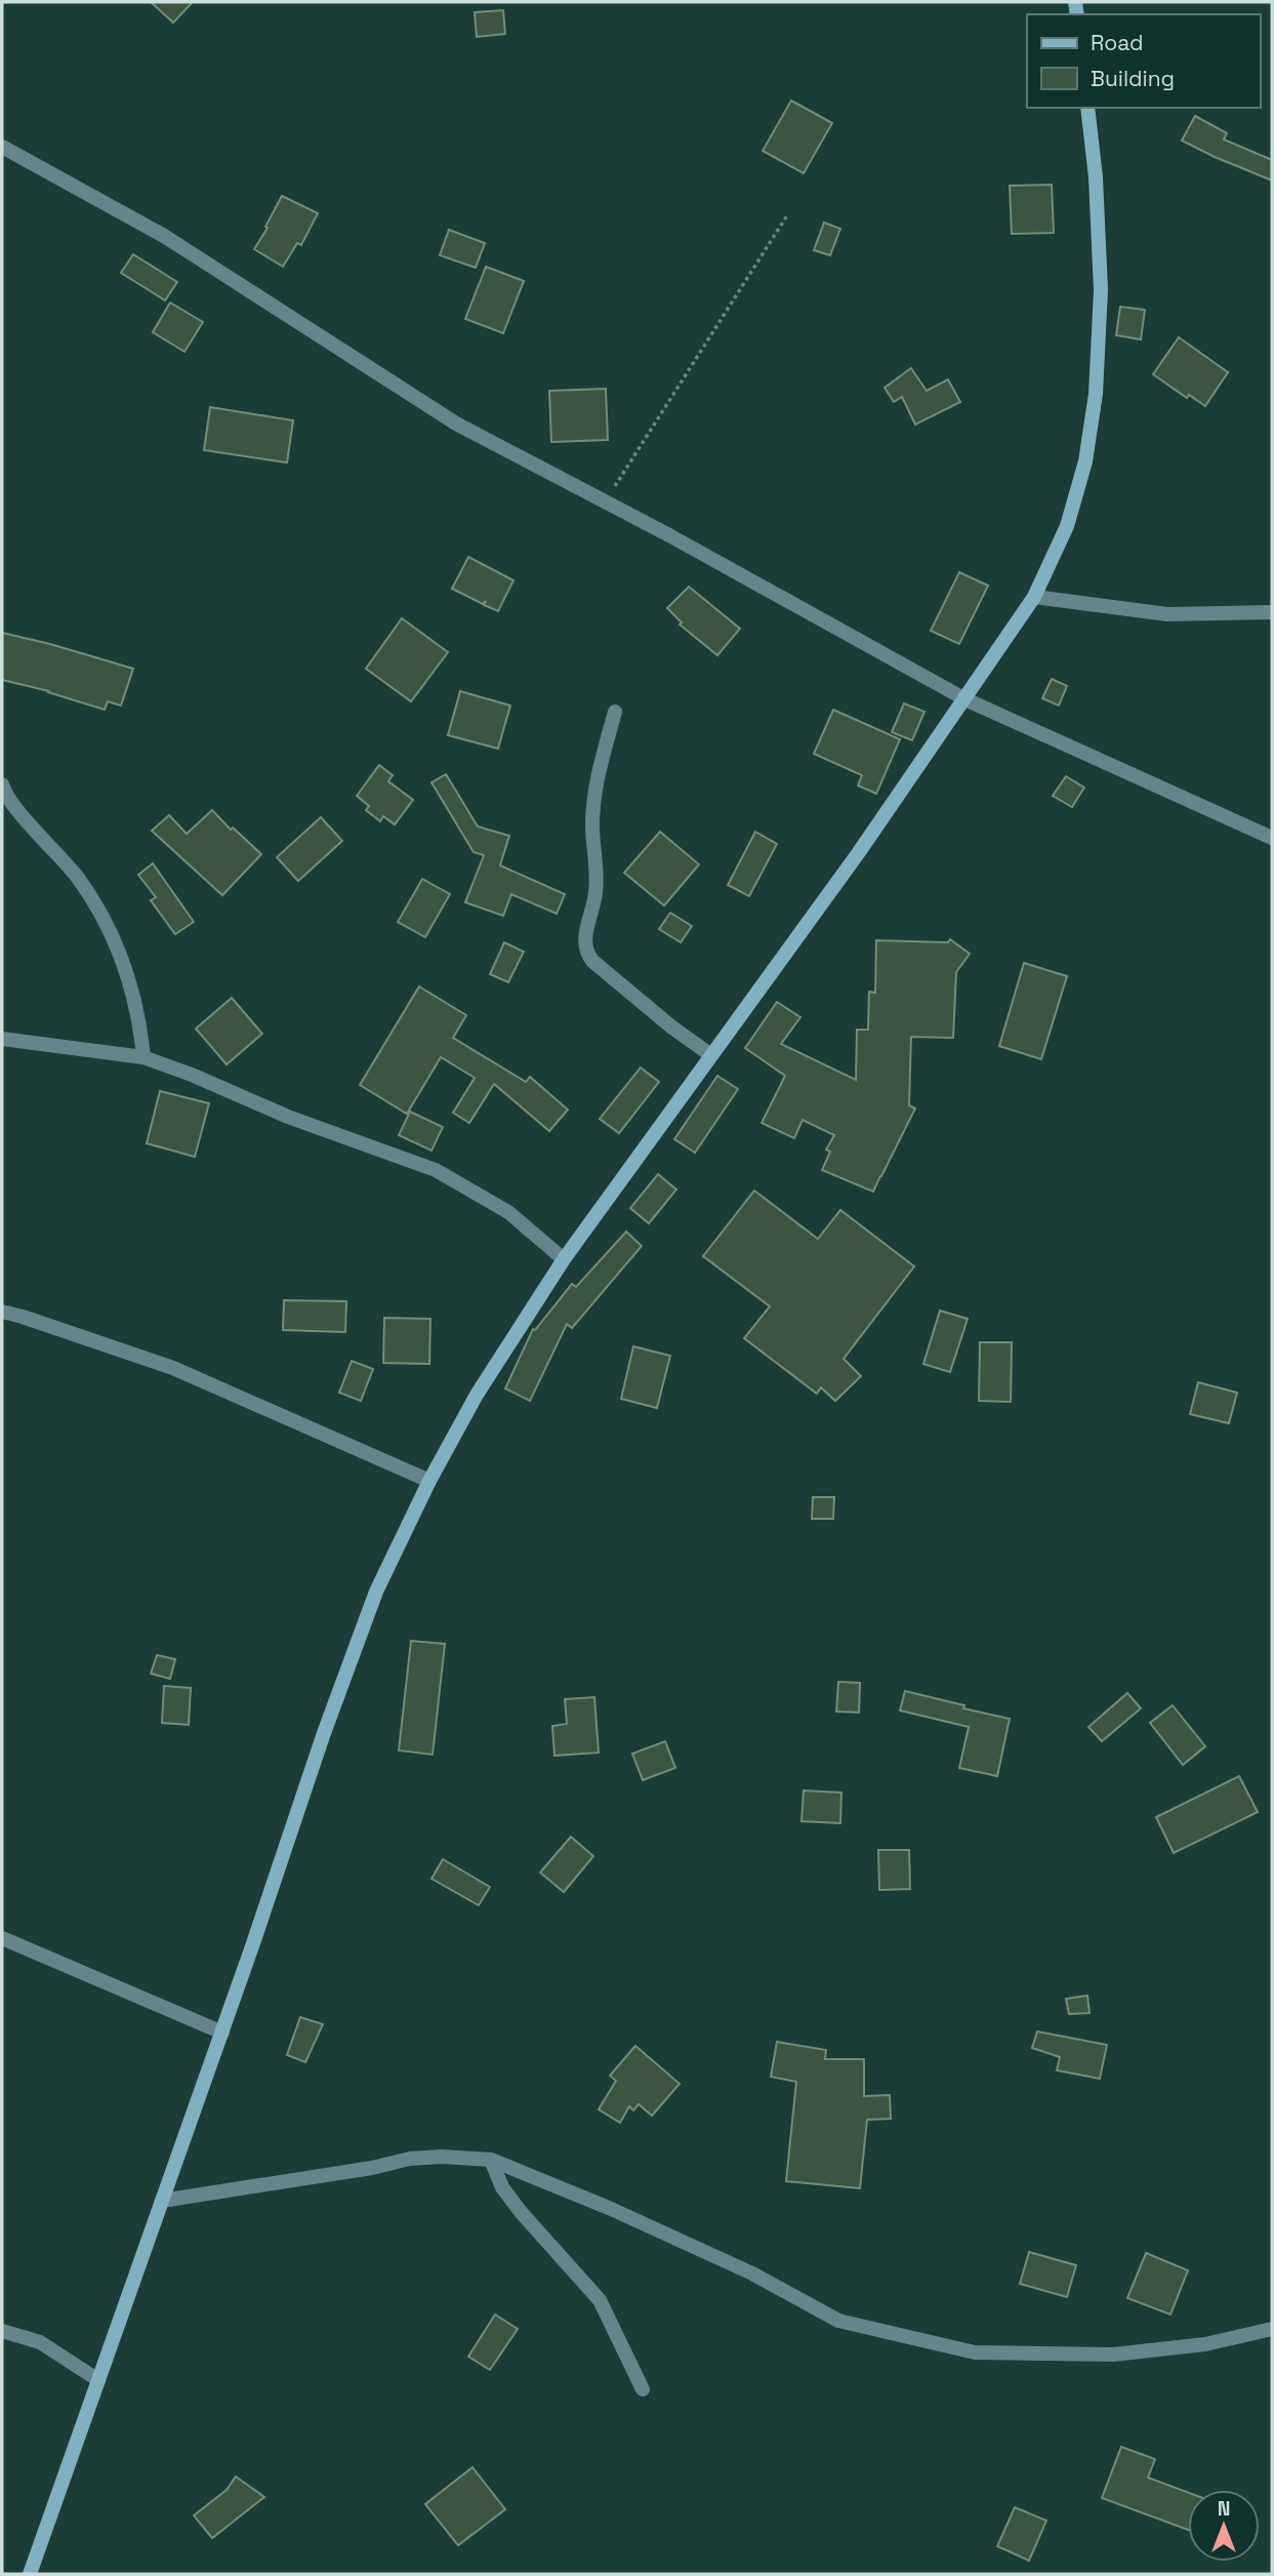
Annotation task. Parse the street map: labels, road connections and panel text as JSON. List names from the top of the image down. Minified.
{"legend":["Road","Building"],"north":"top"}
